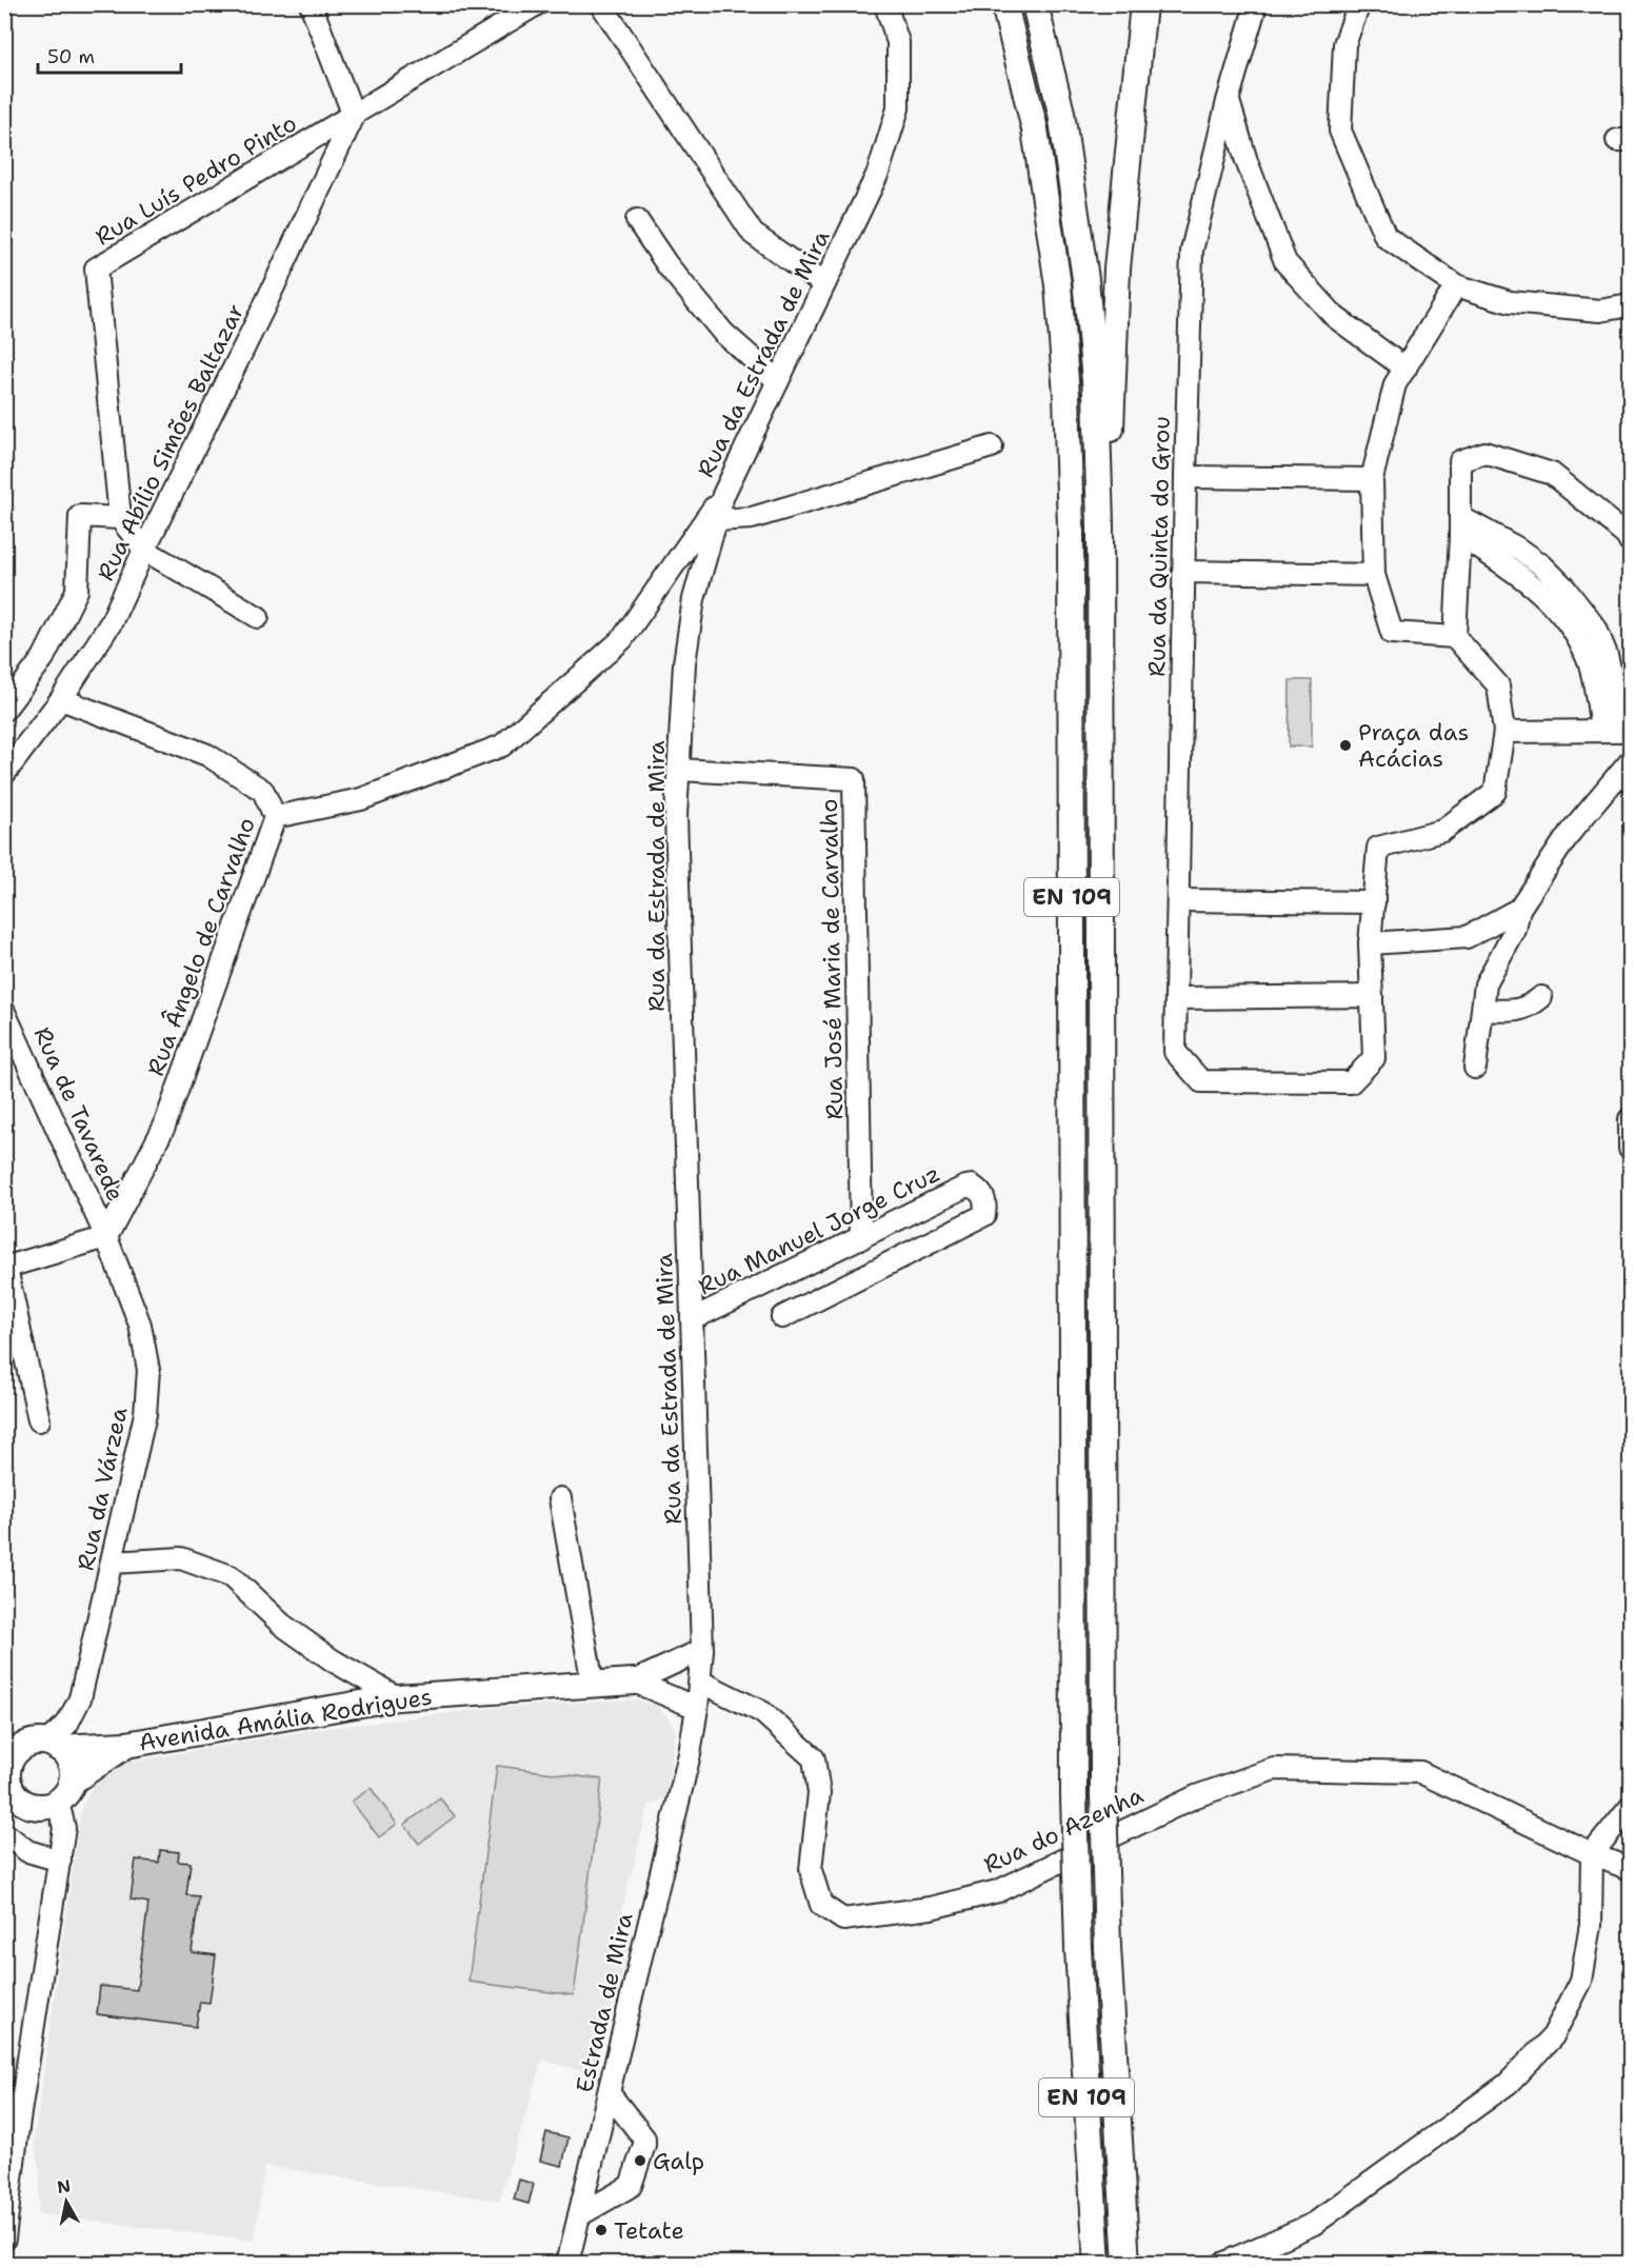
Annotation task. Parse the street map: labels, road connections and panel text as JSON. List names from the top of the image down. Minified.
{"streets":{"main road":["EN 109","Avenida Amália Rodrigues"],"street":["Rua Luís Pedro Pinto","Rua da Estrada de Mira","Rua Abílio Simões Baltazar","Rua da Quinta do Grou","Rua Ângelo de Carvalho","Rua José Maria de Carvalho","Rua de Tavarede","Rua Manuel Jorge Cruz","Rua da Várzea","Rua do Azenha","Estrada de Mira"]},"crossings":[["Rua Luís Pedro Pinto","Rua Abílio Simões Baltazar"],["Rua da Estrada de Mira","Rua Ângelo de Carvalho"],["Rua da Estrada de Mira","Rua José Maria de Carvalho"],["Rua da Estrada de Mira","Rua Manuel Jorge Cruz"],["Rua da Estrada de Mira","Avenida Amália Rodrigues"],["Rua da Estrada de Mira","Rua do Azenha"],["Rua da Estrada de Mira","Estrada de Mira"],["Rua Ângelo de Carvalho","Rua de Tavarede"],["Rua Ângelo de Carvalho","Rua da Várzea"],["Rua José Maria de Carvalho","Rua Manuel Jorge Cruz"],["Rua de Tavarede","Rua da Várzea"],["Rua da Várzea","Avenida Amália Rodrigues"]],"places":["Praça das Acácias","Galp","Tetate"],"scale_bar":"50 m","north":"top"}
